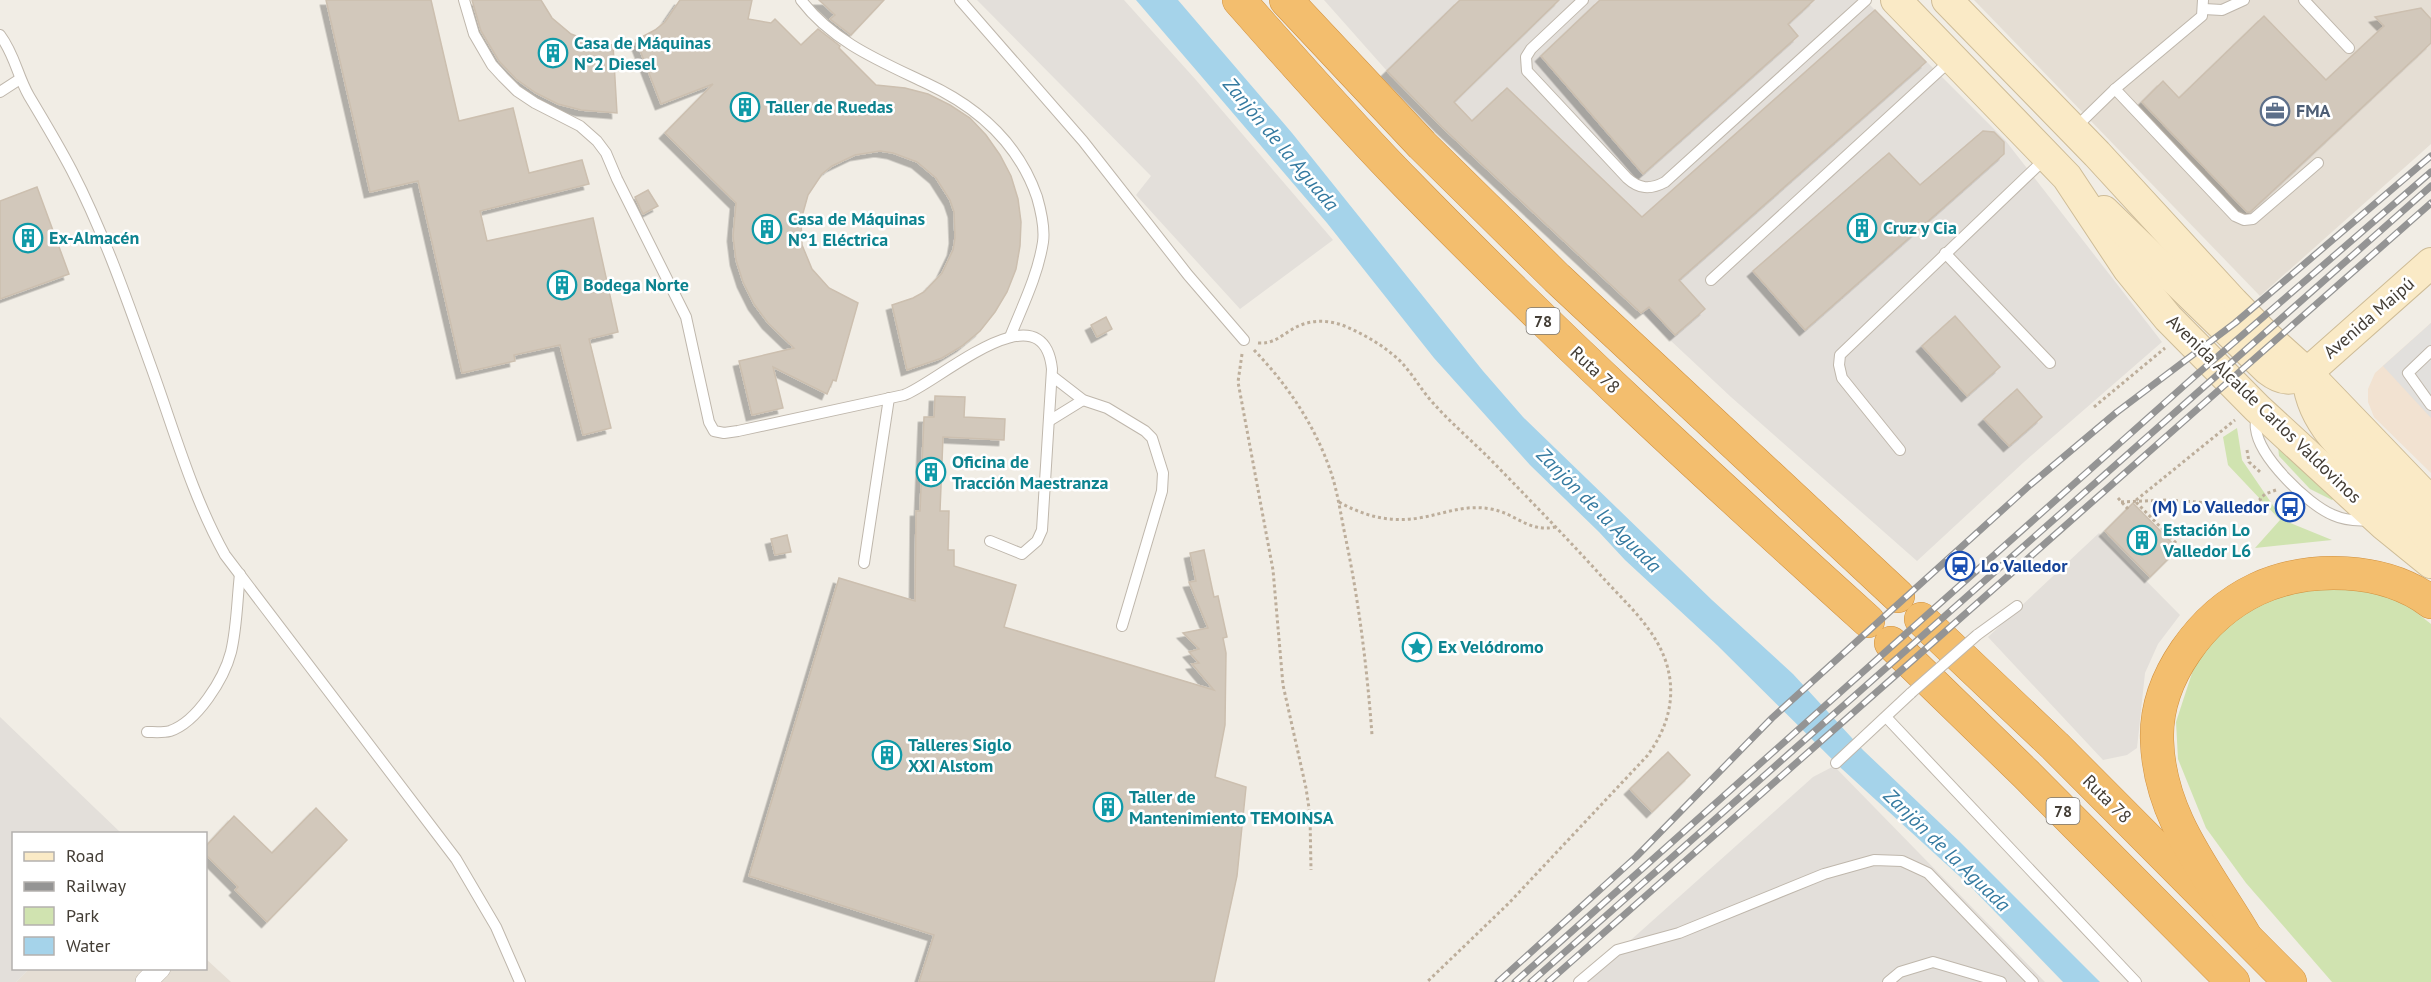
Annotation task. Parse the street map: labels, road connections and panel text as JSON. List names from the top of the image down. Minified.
{"streets":{"highway":["78","Ruta 78"],"main road":["Avenida Maipú","Avenida Alcalde Carlos Valdovinos"]},"water":["Zanjón de la Aguada"],"places":{"building":["Casa de Máquinas N°2 Diesel","Taller de Ruedas","Cruz y Cia","Casa de Máquinas N°1 Eléctrica","Ex-Almacén","Bodega Norte","Oficina de Tracción Maestranza","Estación Lo Valledor L6","Talleres Siglo XXI Alstom","Taller de Mantenimiento TEMOINSA"],"office":["FMA"],"bus stop":["(M) Lo Valledor"],"station":["Lo Valledor"],"place":["Ex Velódromo"]},"legend":["Road","Railway","Park","Water"]}
